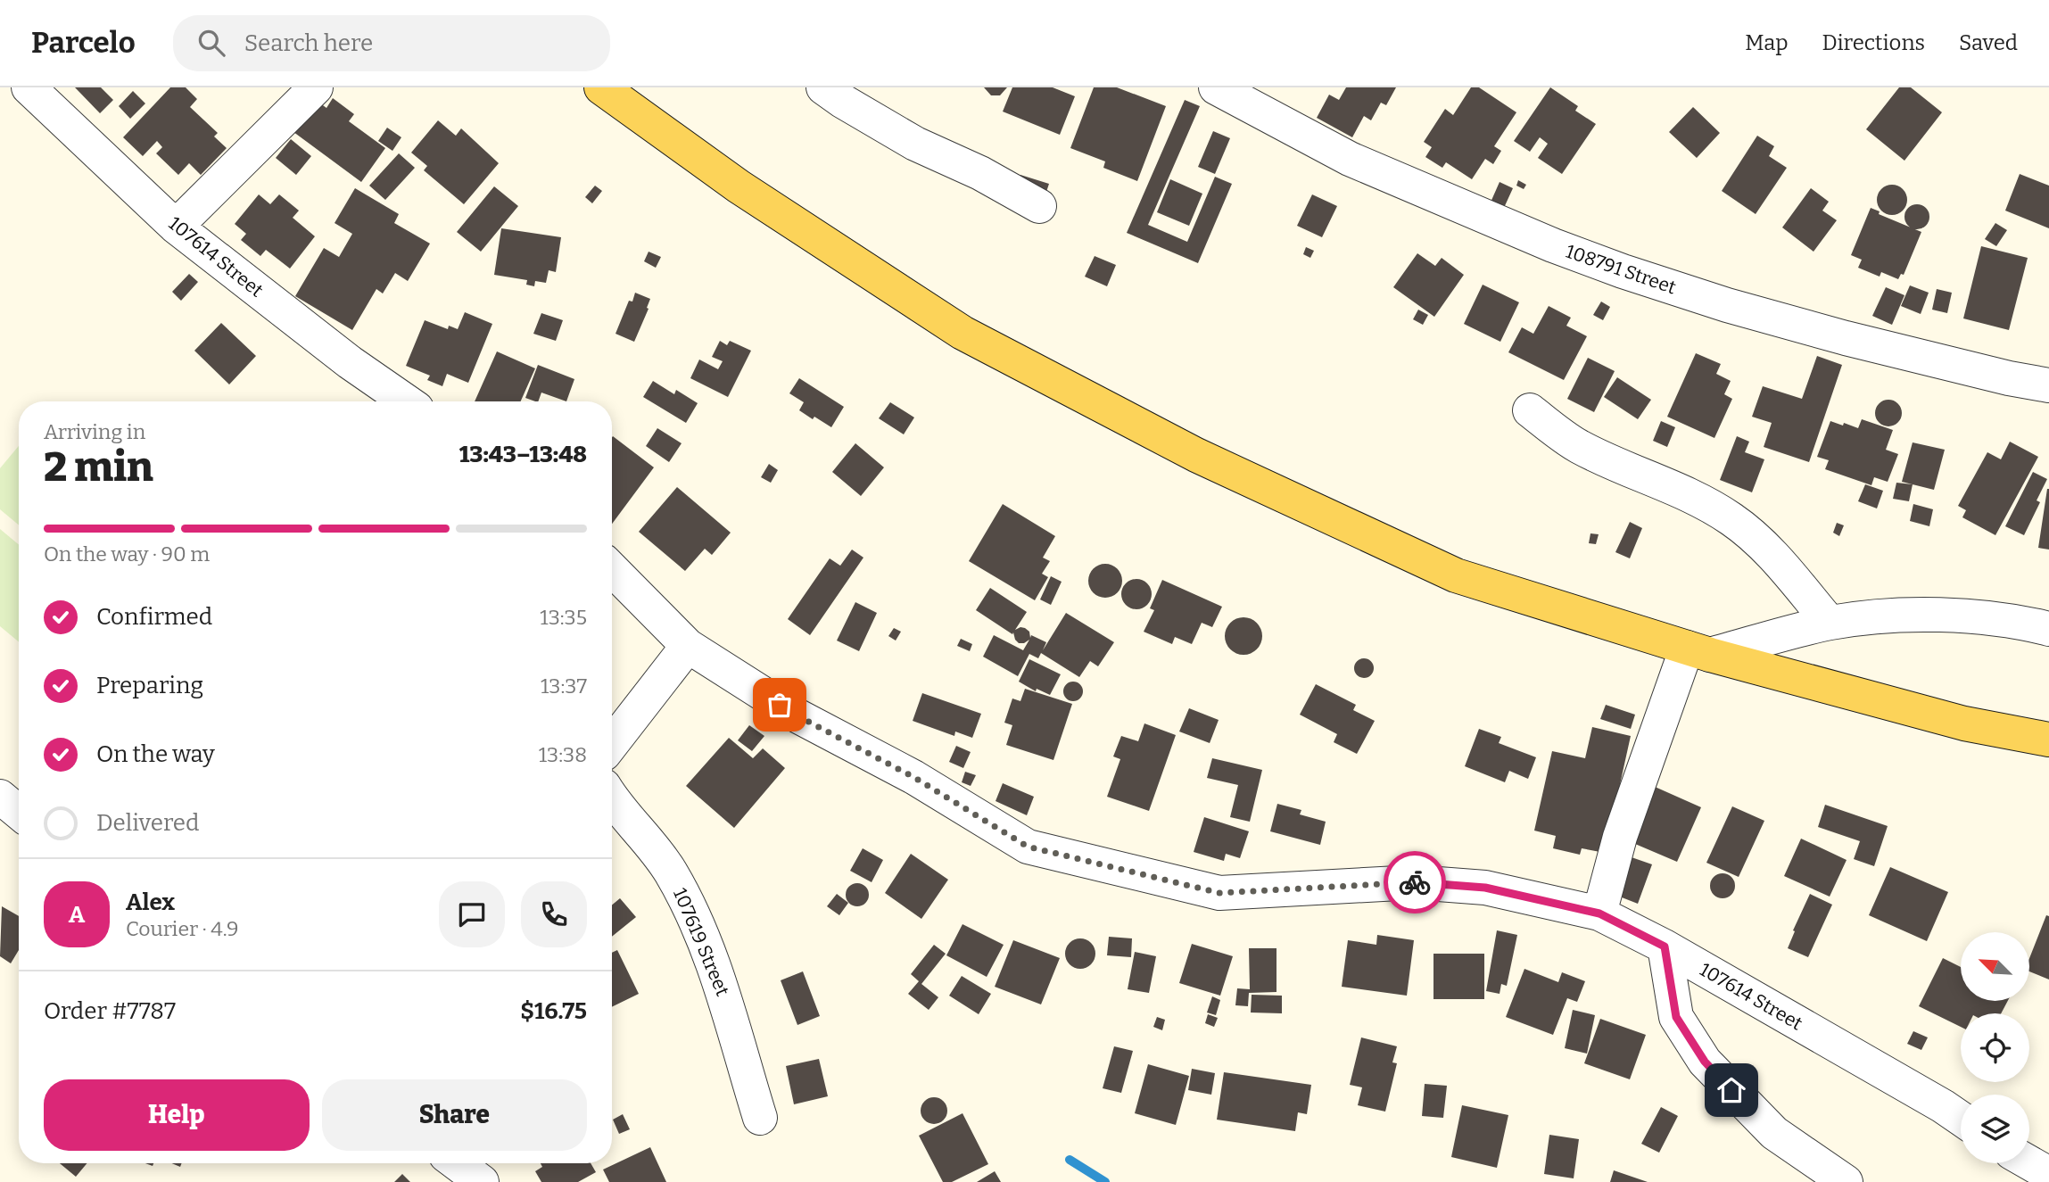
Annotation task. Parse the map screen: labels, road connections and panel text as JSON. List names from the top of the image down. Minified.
{"streets":{"street":["107614 Street","108791 Street","107619 Street"]},"north":"top left","page":{"header":"Parcelo","search":"Search here","nav":["Map","Directions","Saved"],"heading":["2 min","Arriving in","13:43–13:48"],"panel":["Alex","Courier · 4.9","Order #7787","$16.75"],"bar":"On the way · 90 m","list":[["Confirmed","13:35"],["Preparing","13:37"],["On the way","13:38"],"Delivered"],"round":"A","buttons":["Help","Share"]}}
